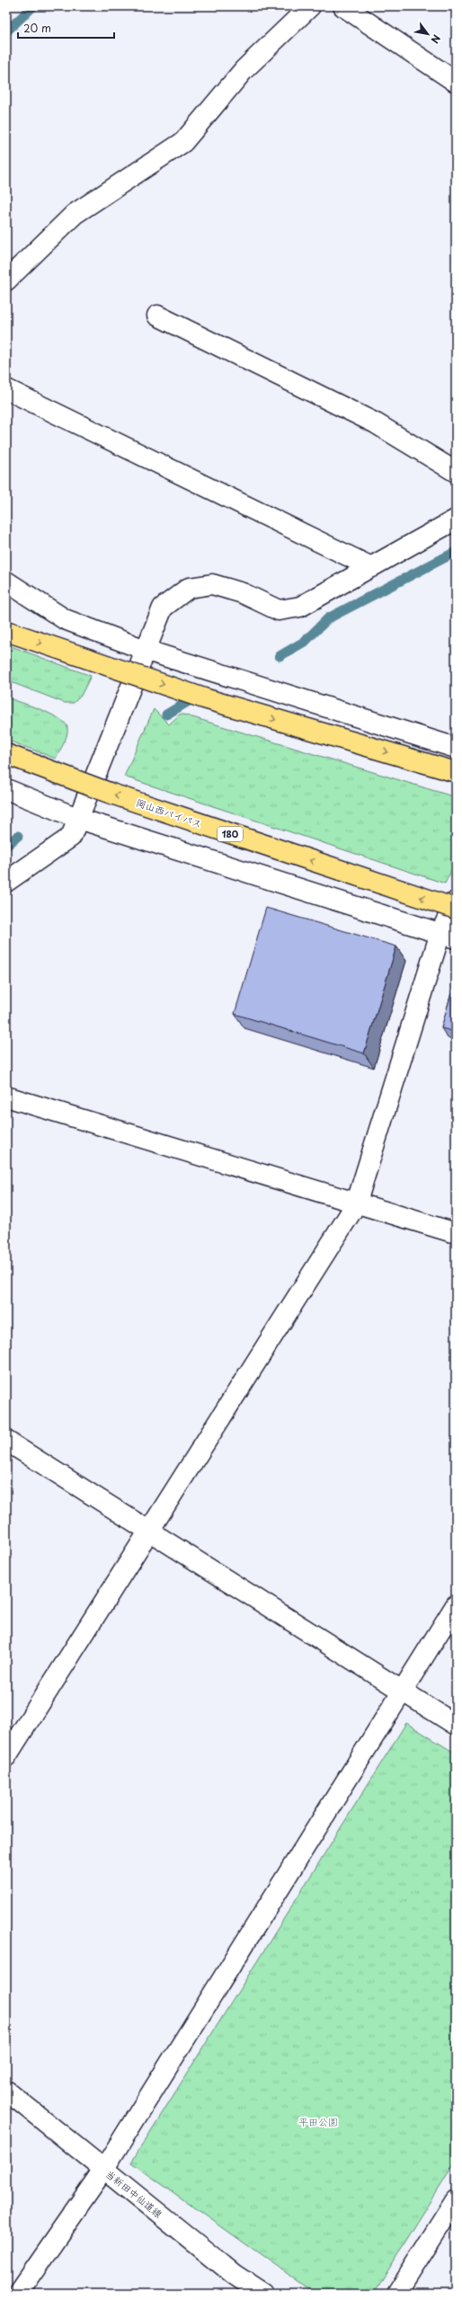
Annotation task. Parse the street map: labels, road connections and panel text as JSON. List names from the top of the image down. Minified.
{"streets":{"highway":["岡山西バイパス","180"],"street":["当新田中仙道線"]},"parks":["平田公園"],"scale_bar":"20 m","north":"bottom right"}
